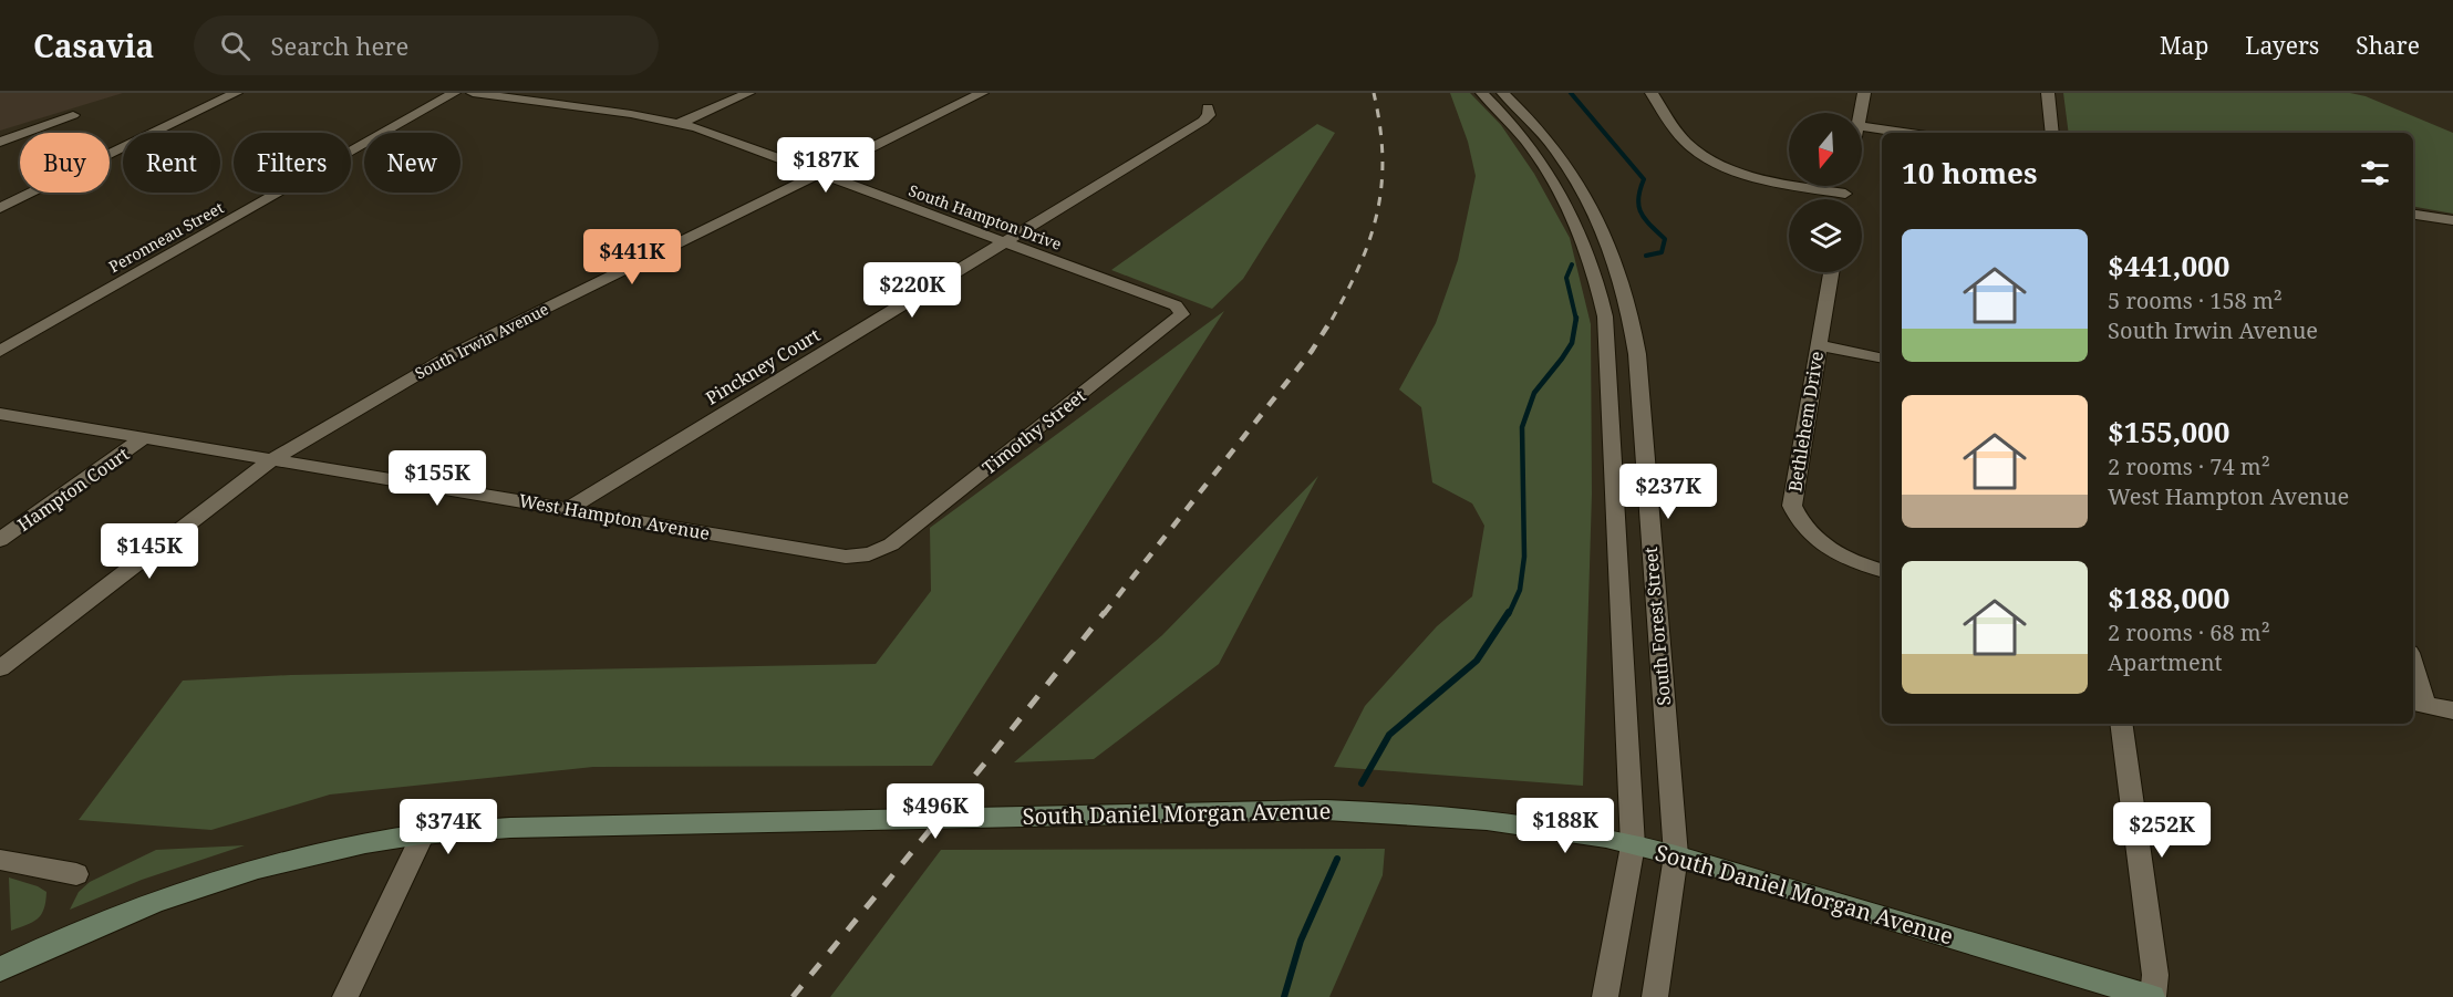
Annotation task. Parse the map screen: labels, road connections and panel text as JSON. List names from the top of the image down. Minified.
{"streets":{"main road":["South Daniel Morgan Avenue"],"street":["South Hampton Drive","Peronneau Street","South Irwin Avenue","Pinckney Court","Bethlehem Drive","Timothy Street","Hampton Court","West Hampton Avenue","South Forest Street"]},"crossings":[["South Hampton Drive","South Irwin Avenue"],["South Hampton Drive","Pinckney Court"],["South Hampton Drive","Timothy Street"],["South Irwin Avenue","West Hampton Avenue"],["Pinckney Court","West Hampton Avenue"],["Timothy Street","West Hampton Avenue"],["Hampton Court","West Hampton Avenue"],["South Forest Street","South Daniel Morgan Avenue"]],"north":"bottom","page":{"header":"Casavia","search":"Search here","nav":["Map","Layers","Share"],"chip":["Buy","Rent","Filters","New"],"heading":"10 homes","price":["$187K","$441K","$220K","$155K","$237K","$145K","$496K","$188K","$374K","$252K"],"list":[{"name":"$441,000","note":"5 rooms · 158 m² · South Irwin Avenue"},{"name":"$155,000","note":"2 rooms · 74 m² · West Hampton Avenue"},{"name":"$188,000","note":"2 rooms · 68 m² · Apartment"}]}}
